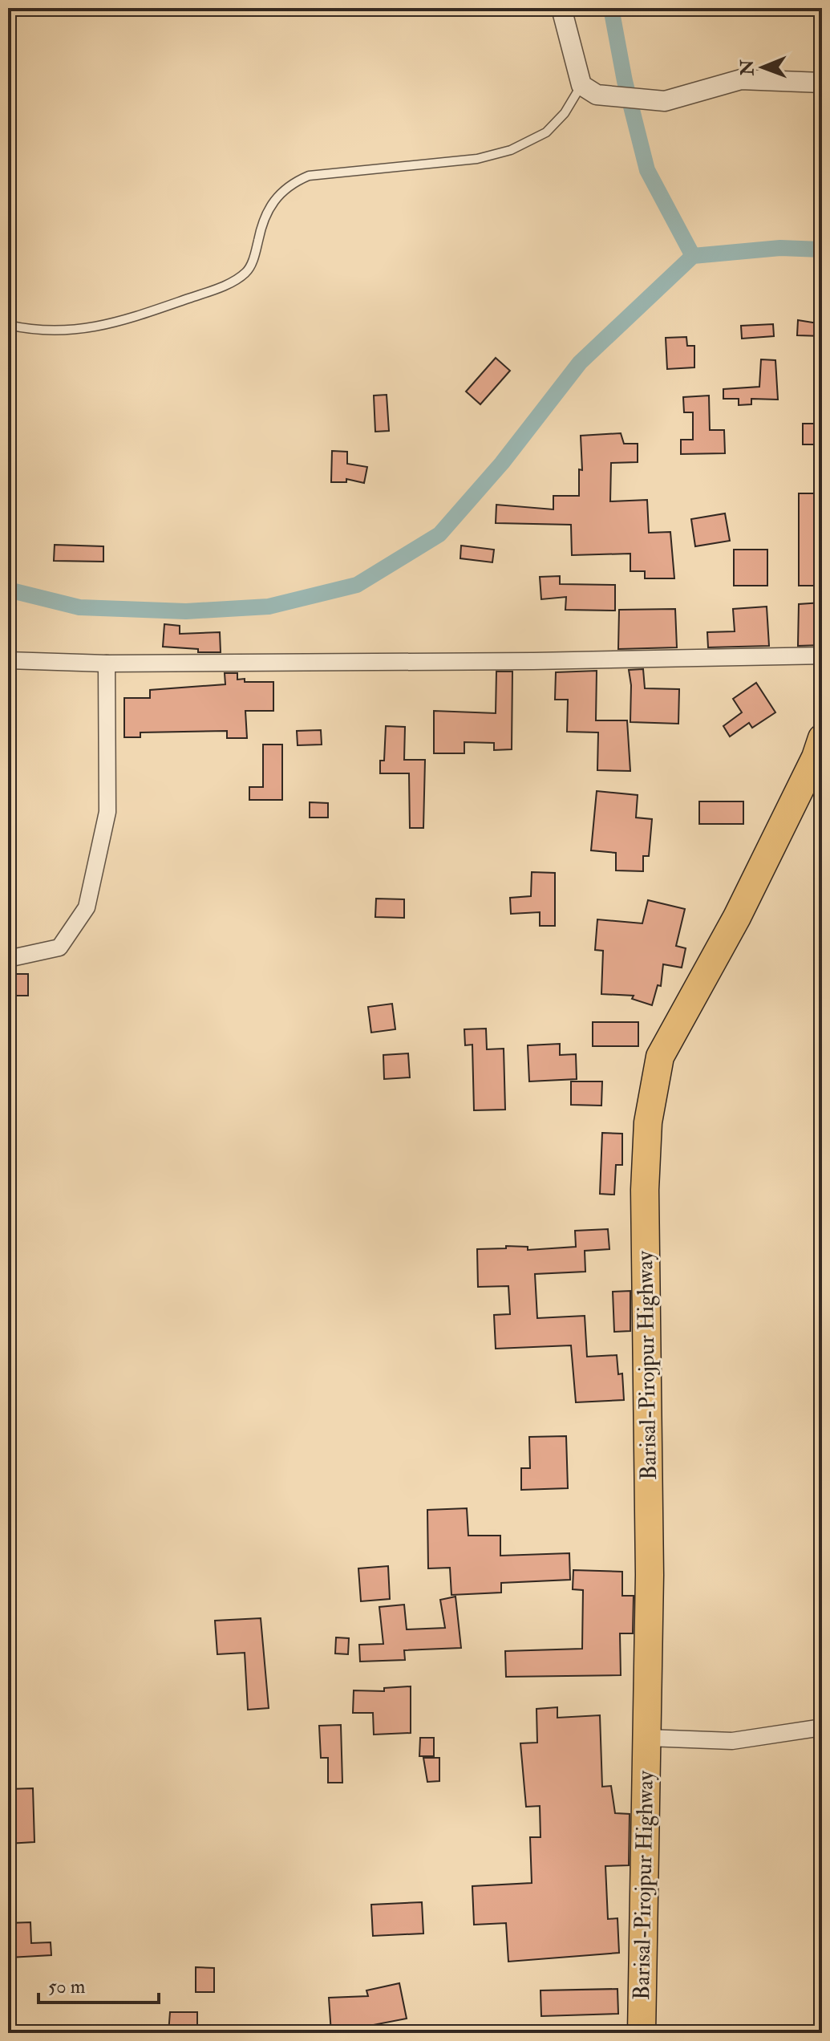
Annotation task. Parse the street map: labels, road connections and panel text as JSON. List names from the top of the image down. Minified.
{"streets":{"highway":["Barisal-Pirojpur Highway"]},"scale_bar":"50 m","north":"left"}
